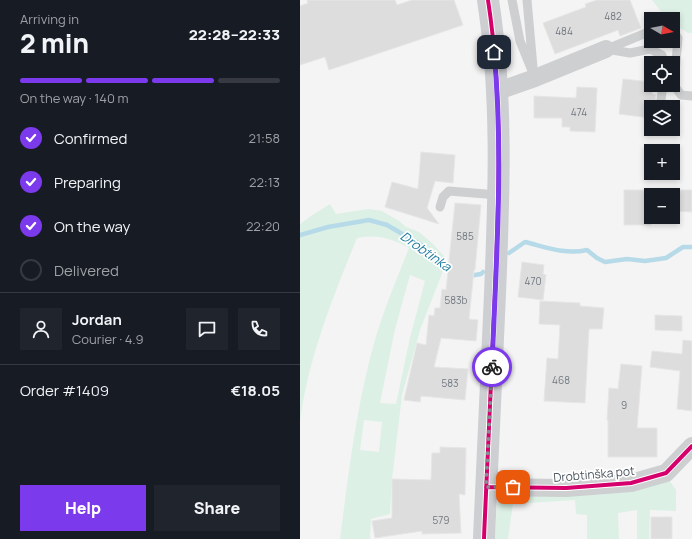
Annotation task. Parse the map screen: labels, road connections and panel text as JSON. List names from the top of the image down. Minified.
{"streets":{"street":["Drobtinška pot"]},"water":["Drobtinka"],"house_numbers":["482","484","474","585","470","583b","468","583","9","579"],"north":"right","page":{"heading":["2 min","Arriving in","22:28–22:33"],"panel":["Jordan","Courier · 4.9","Order #1409","€18.05"],"map_buttons":["+","−"],"bar":"On the way · 140 m","list":[["Confirmed","21:58"],["Preparing","22:13"],["On the way","22:20"],"Delivered"],"buttons":["Help","Share"]}}
